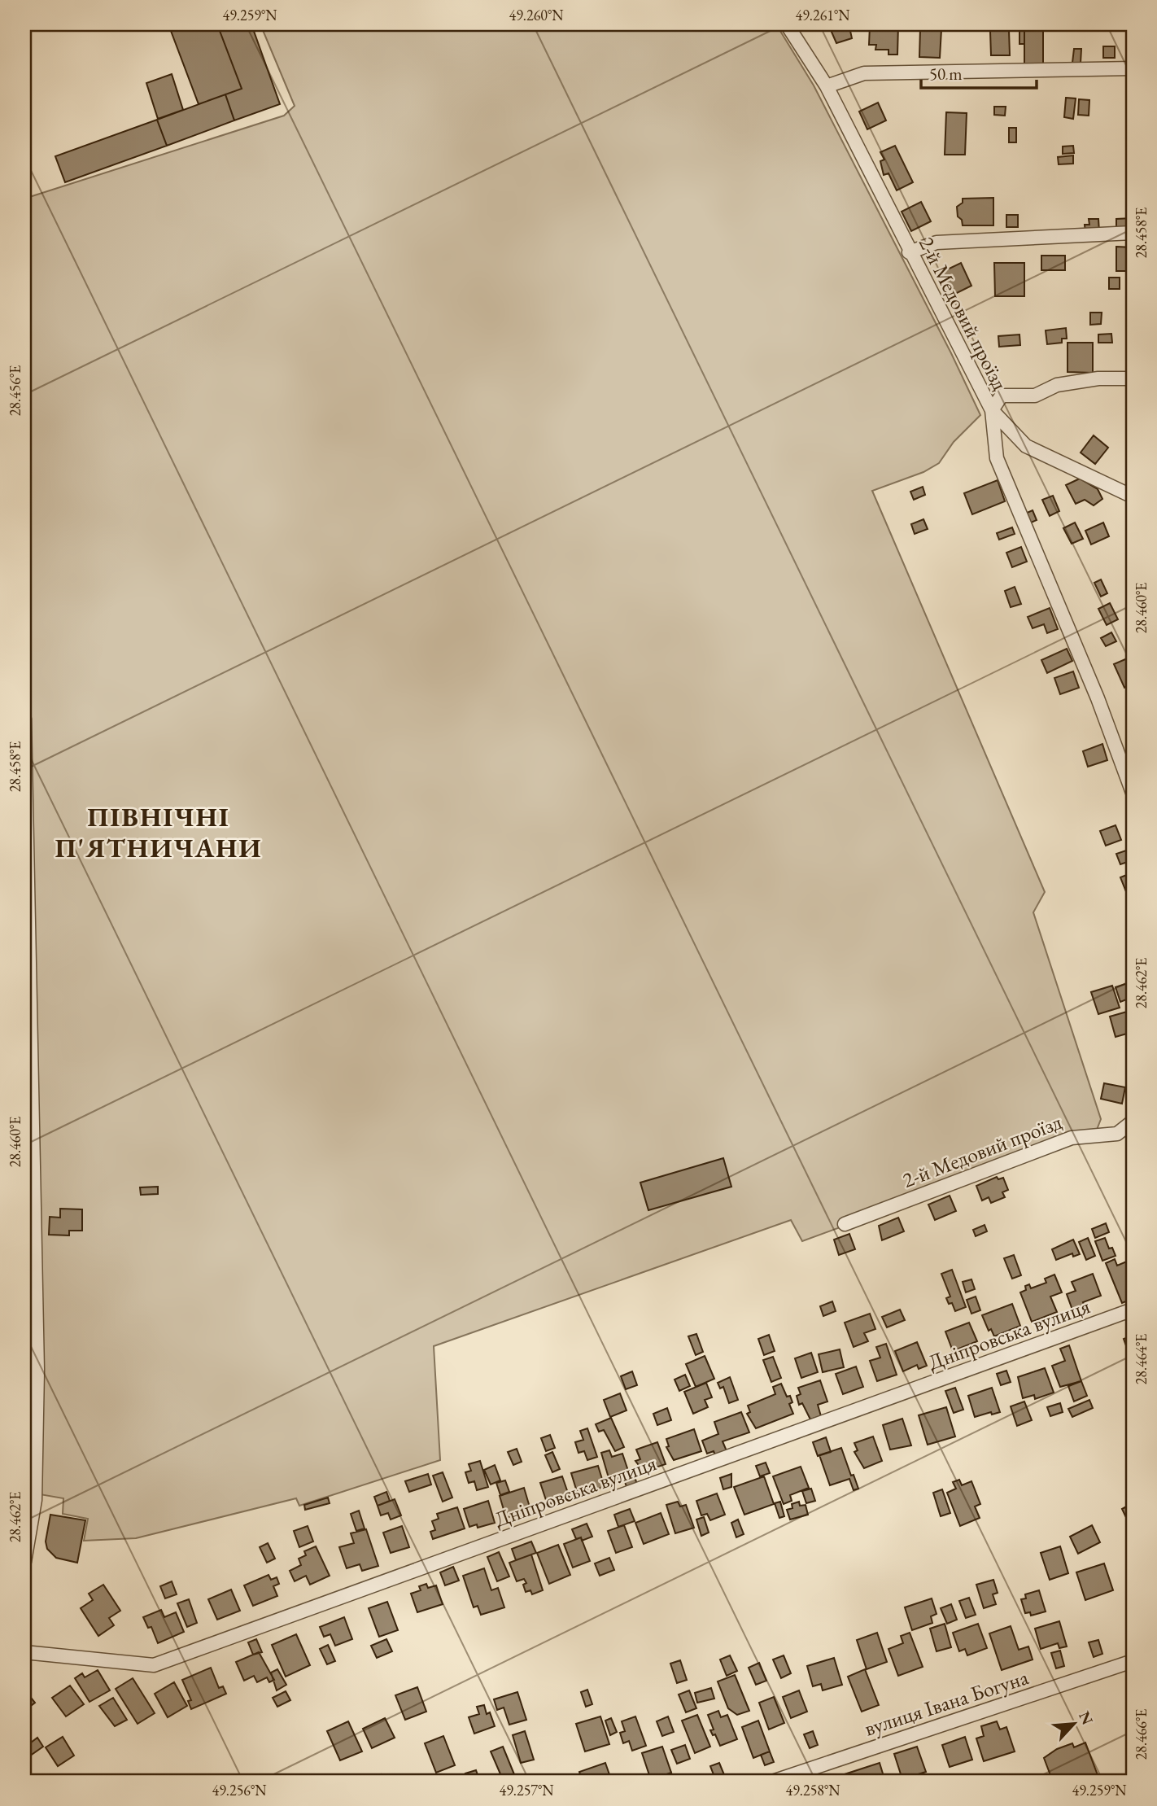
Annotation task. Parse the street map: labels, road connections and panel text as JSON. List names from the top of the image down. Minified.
{"streets":{"street":["2-й Медовий проїзд","Дніпровська вулиця","вулиця Івана Богуна"]},"districts":["ПІВНІЧНІ П'ЯТНИЧАНИ"],"scale_bar":"50 m","north":"top right","coordinates":["49.259°N","49.260°N","49.261°N","28.458°E","28.456°E","28.460°E","28.462°E","28.464°E","28.466°E","49.256°N","49.257°N","49.258°N"]}
